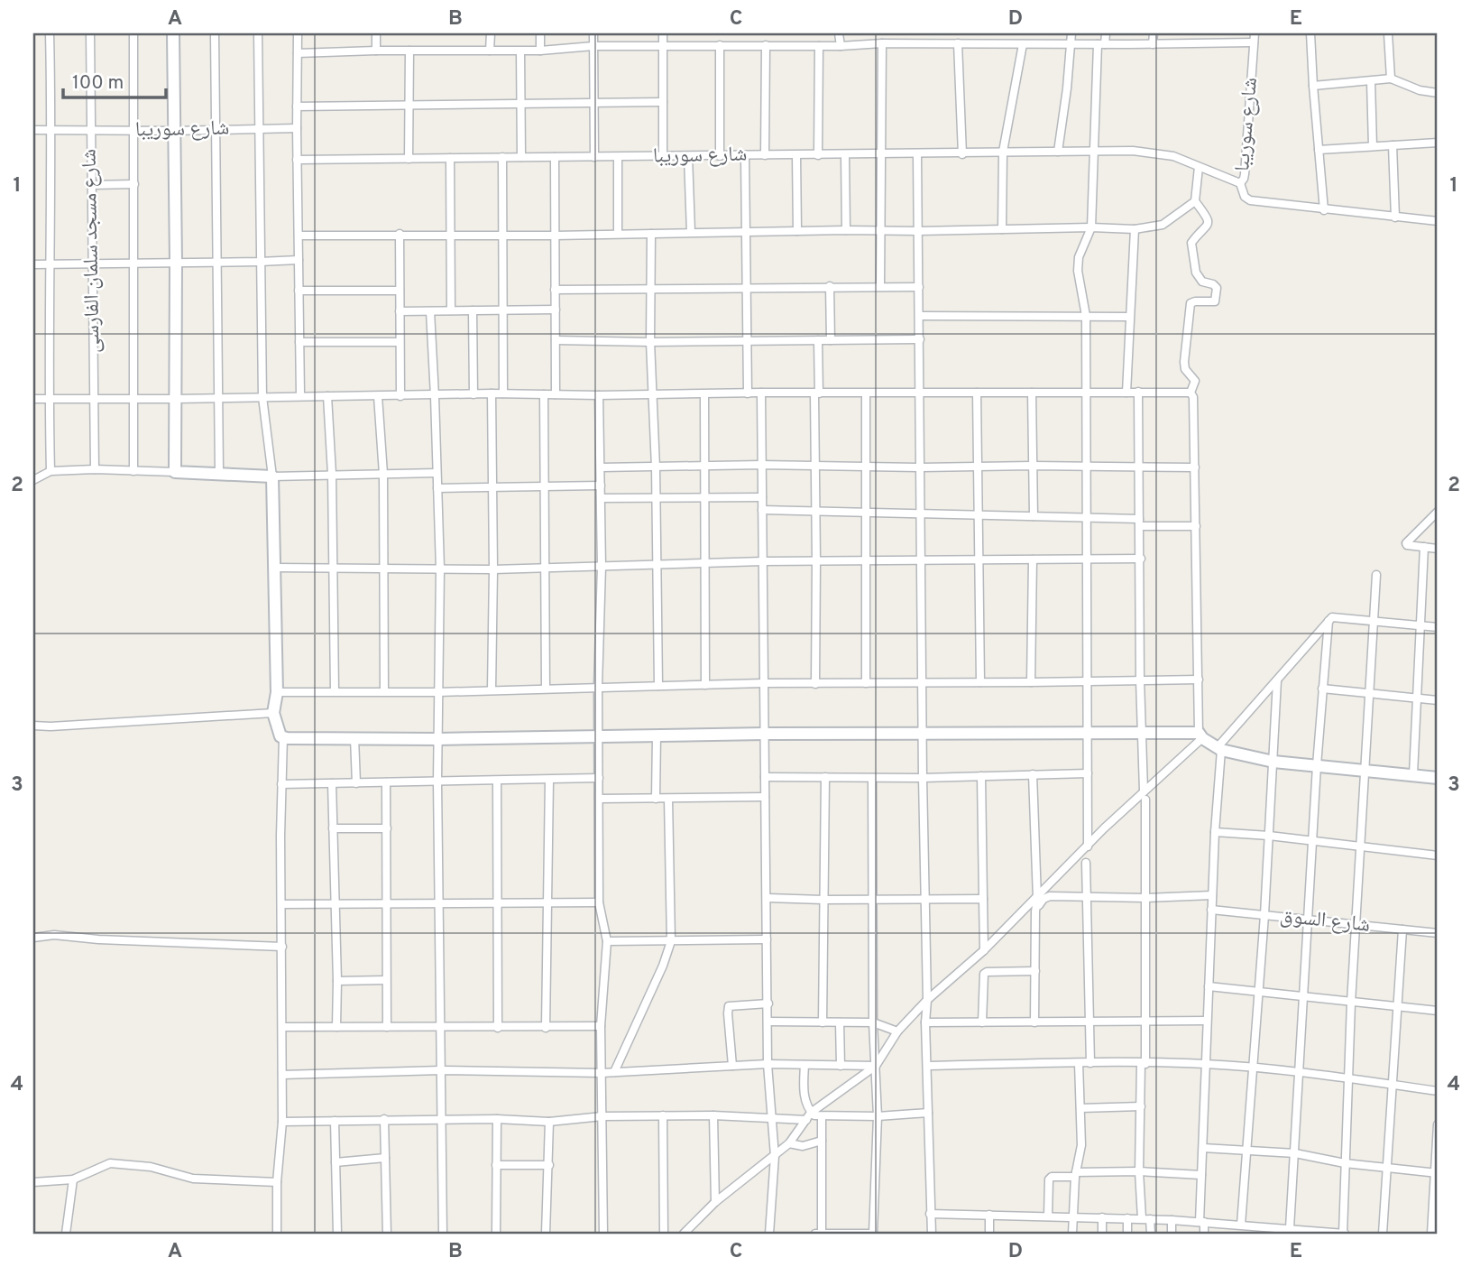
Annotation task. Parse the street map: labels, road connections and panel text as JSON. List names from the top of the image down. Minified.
{"streets":{"street":["شارع سوريبا","شارع مسجد سلمان الفارسى","شارع السوق"]},"crossings":[["شارع سوريبا","شارع مسجد سلمان الفارسى"]],"scale_bar":"100 m","grid":{"columns":["A","B","C","D","E"],"rows":["1","2","3","4"]}}
